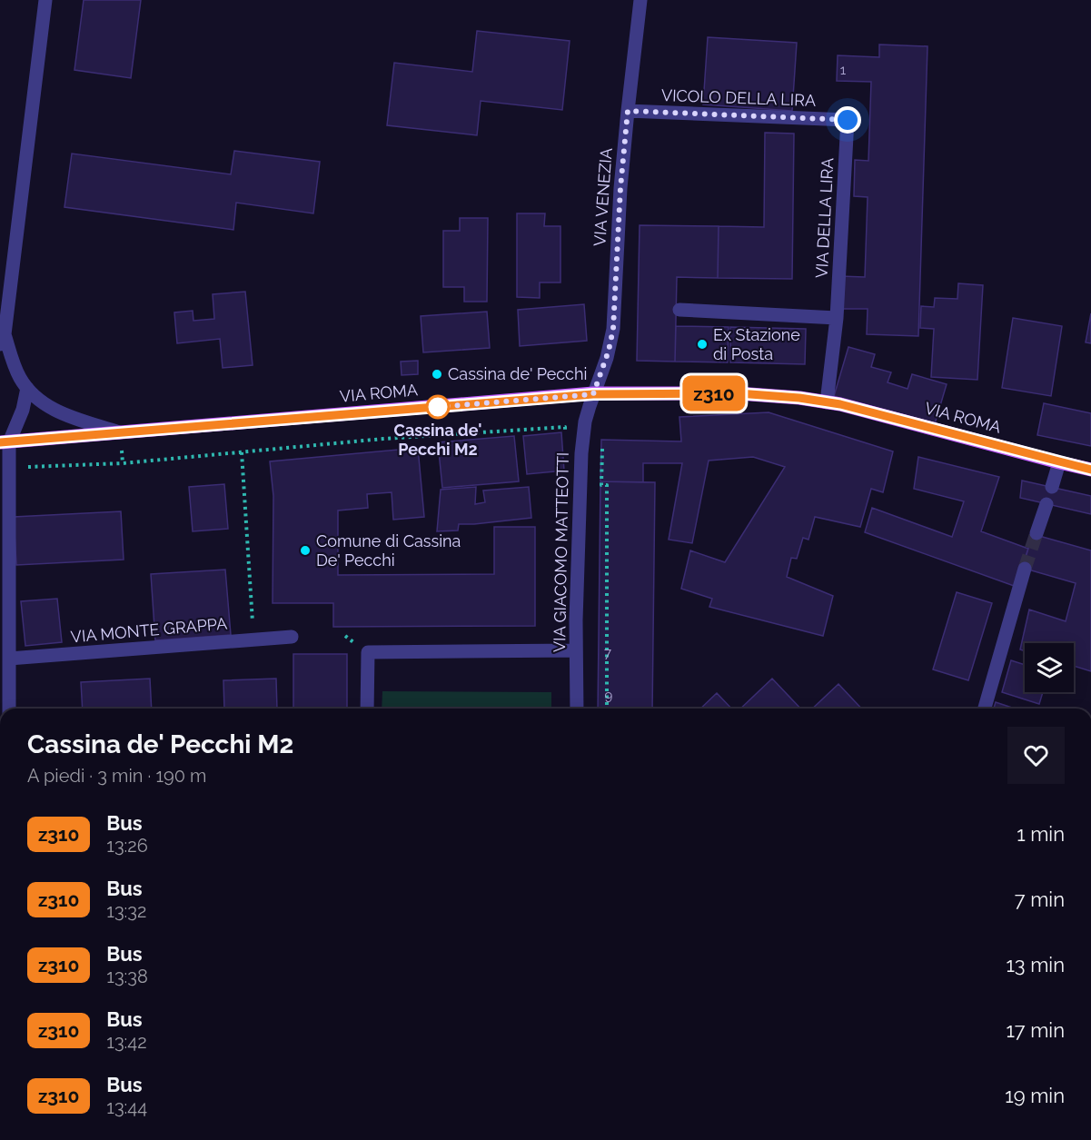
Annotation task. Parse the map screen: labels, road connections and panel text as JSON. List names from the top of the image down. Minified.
{"streets":{"main road":["VIA ROMA"],"street":["VICOLO DELLA LIRA","VIA VENEZIA","VIA DELLA LIRA","VIA GIACOMO MATTEOTTI","VIA MONTE GRAPPA"]},"crossings":[["VICOLO DELLA LIRA","VIA VENEZIA"],["VICOLO DELLA LIRA","VIA DELLA LIRA"],["VIA VENEZIA","VIA ROMA"],["VIA VENEZIA","VIA GIACOMO MATTEOTTI"],["VIA ROMA","VIA GIACOMO MATTEOTTI"]],"places":["Ex Stazione di Posta","Cassina de' Pecchi","Cassina de' Pecchi M2","Comune di Cassina De' Pecchi"],"lines":["bus line z310"],"house_numbers":["1","7","9"],"page":{"on_map":"z310","heading":["Cassina de' Pecchi M2","A piedi · 3 min · 190 m"],"list":[{"mark":"z310","name":"Bus","note":"13:26","value":"1 min"},{"mark":"z310","name":"Bus","note":"13:32","value":"7 min"},{"mark":"z310","name":"Bus","note":"13:38","value":"13 min"},{"mark":"z310","name":"Bus","note":"13:42","value":"17 min"},{"mark":"z310","name":"Bus","note":"13:44","value":"19 min"}]}}
